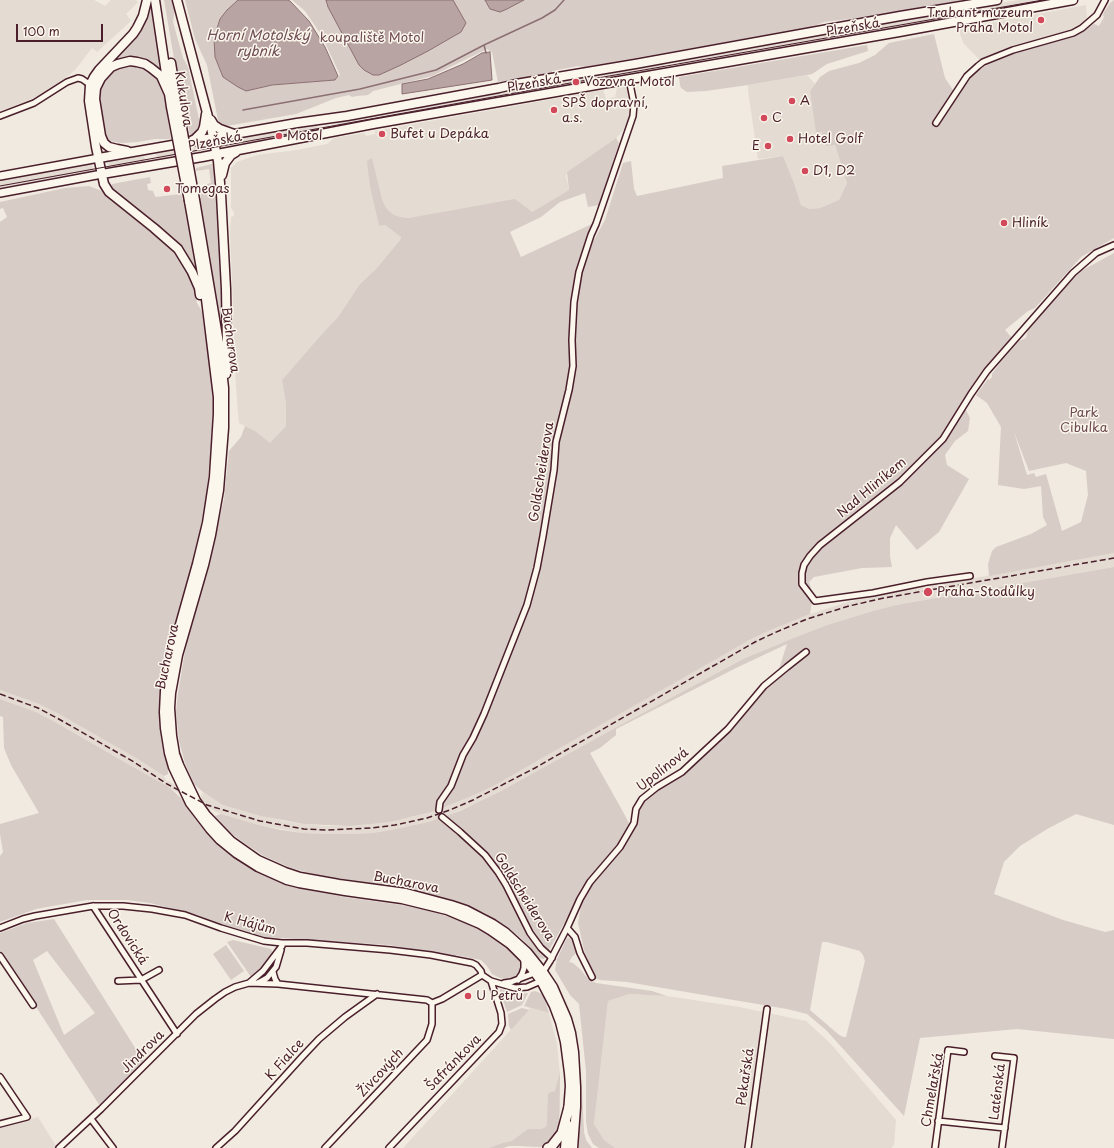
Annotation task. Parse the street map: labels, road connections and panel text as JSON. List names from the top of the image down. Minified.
{"streets":{"main road":["Plzeňská","Kukulova","Bucharova"],"street":["Goldscheiderova","Nad Hliníkem","Upolínová","K Hájům","Ordovická","Jindrova","K Fialce","Šafránkova","Živcových","Pekařská","Chmelařská","Laténská"]},"crossings":[["Plzeňská","Goldscheiderova"],["Kukulova","Bucharova"],["Bucharova","Upolínová"],["Bucharova","K Hájům"],["Goldscheiderova","Upolínová"],["K Hájům","Ordovická"],["K Hájům","Jindrova"],["K Hájům","Šafránkova"],["Ordovická","Jindrova"],["Jindrova","K Fialce"],["Jindrova","Živcových"]],"water":["Horní Motolský rybník"],"parks":["koupaliště Motol","Park Cibulka"],"places":["Trabant muzeum Praha Motol","Vozovna Motol","A","SPŠ dopravní, a.s.","C","Bufet u Depáka","Motol","Hotel Golf","E","D1, D2","Tomegas","Hliník","Praha-Stodůlky","U Petrů"],"scale_bar":"100 m"}
